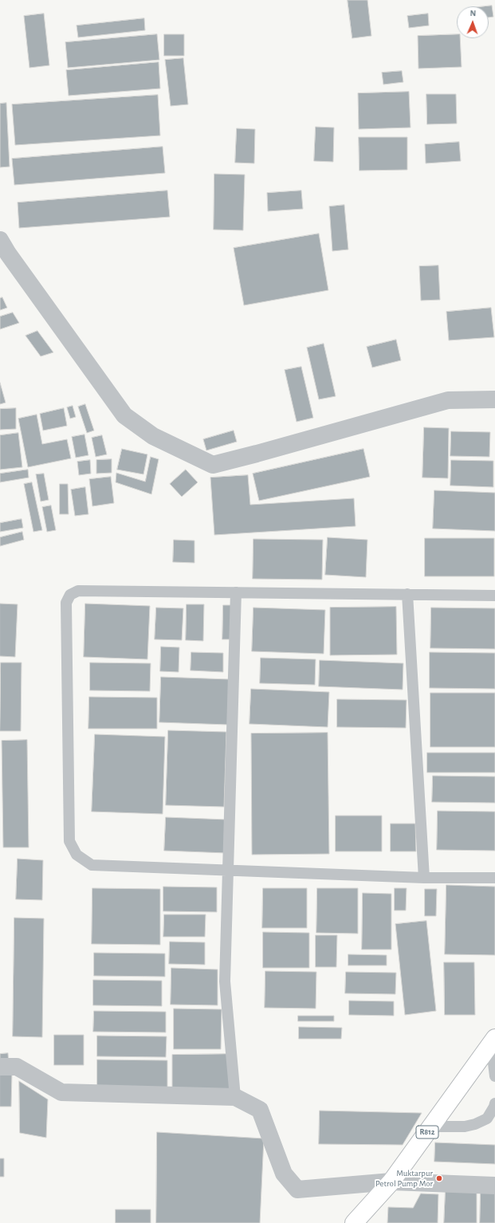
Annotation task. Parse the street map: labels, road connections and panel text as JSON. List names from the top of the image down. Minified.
{"streets":{"main road":["R812"]},"places":["Muktarpur Petrol Pump Mor"],"north":"top"}
